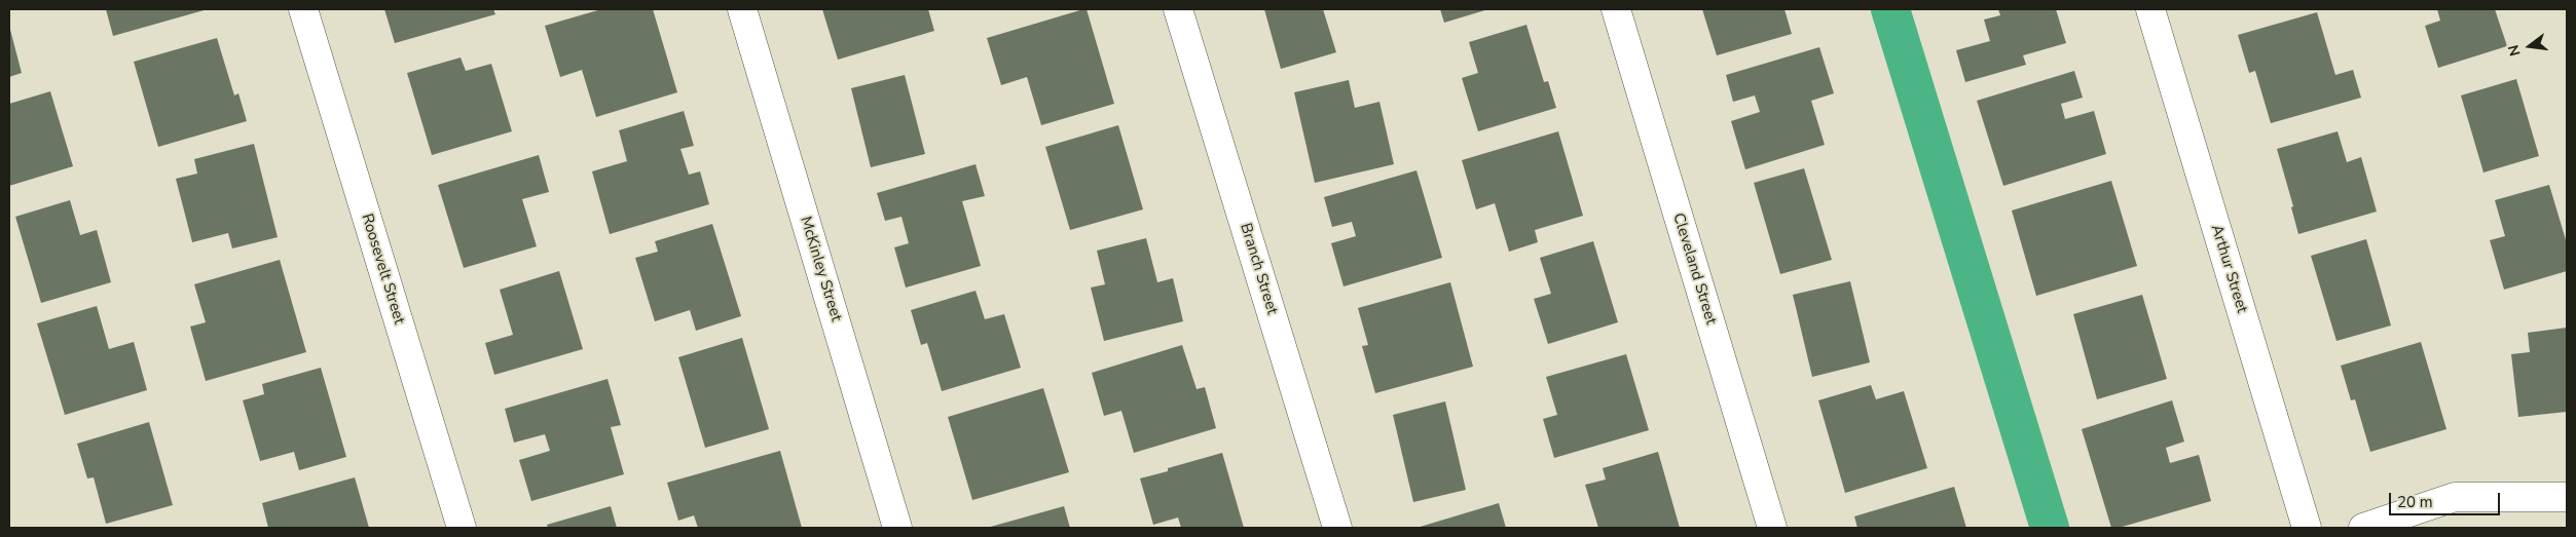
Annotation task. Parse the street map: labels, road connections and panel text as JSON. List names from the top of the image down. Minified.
{"streets":{"street":["Roosevelt Street","McKinley Street","Branch Street","Cleveland Street","Arthur Street"]},"scale_bar":"20 m","north":"left"}
